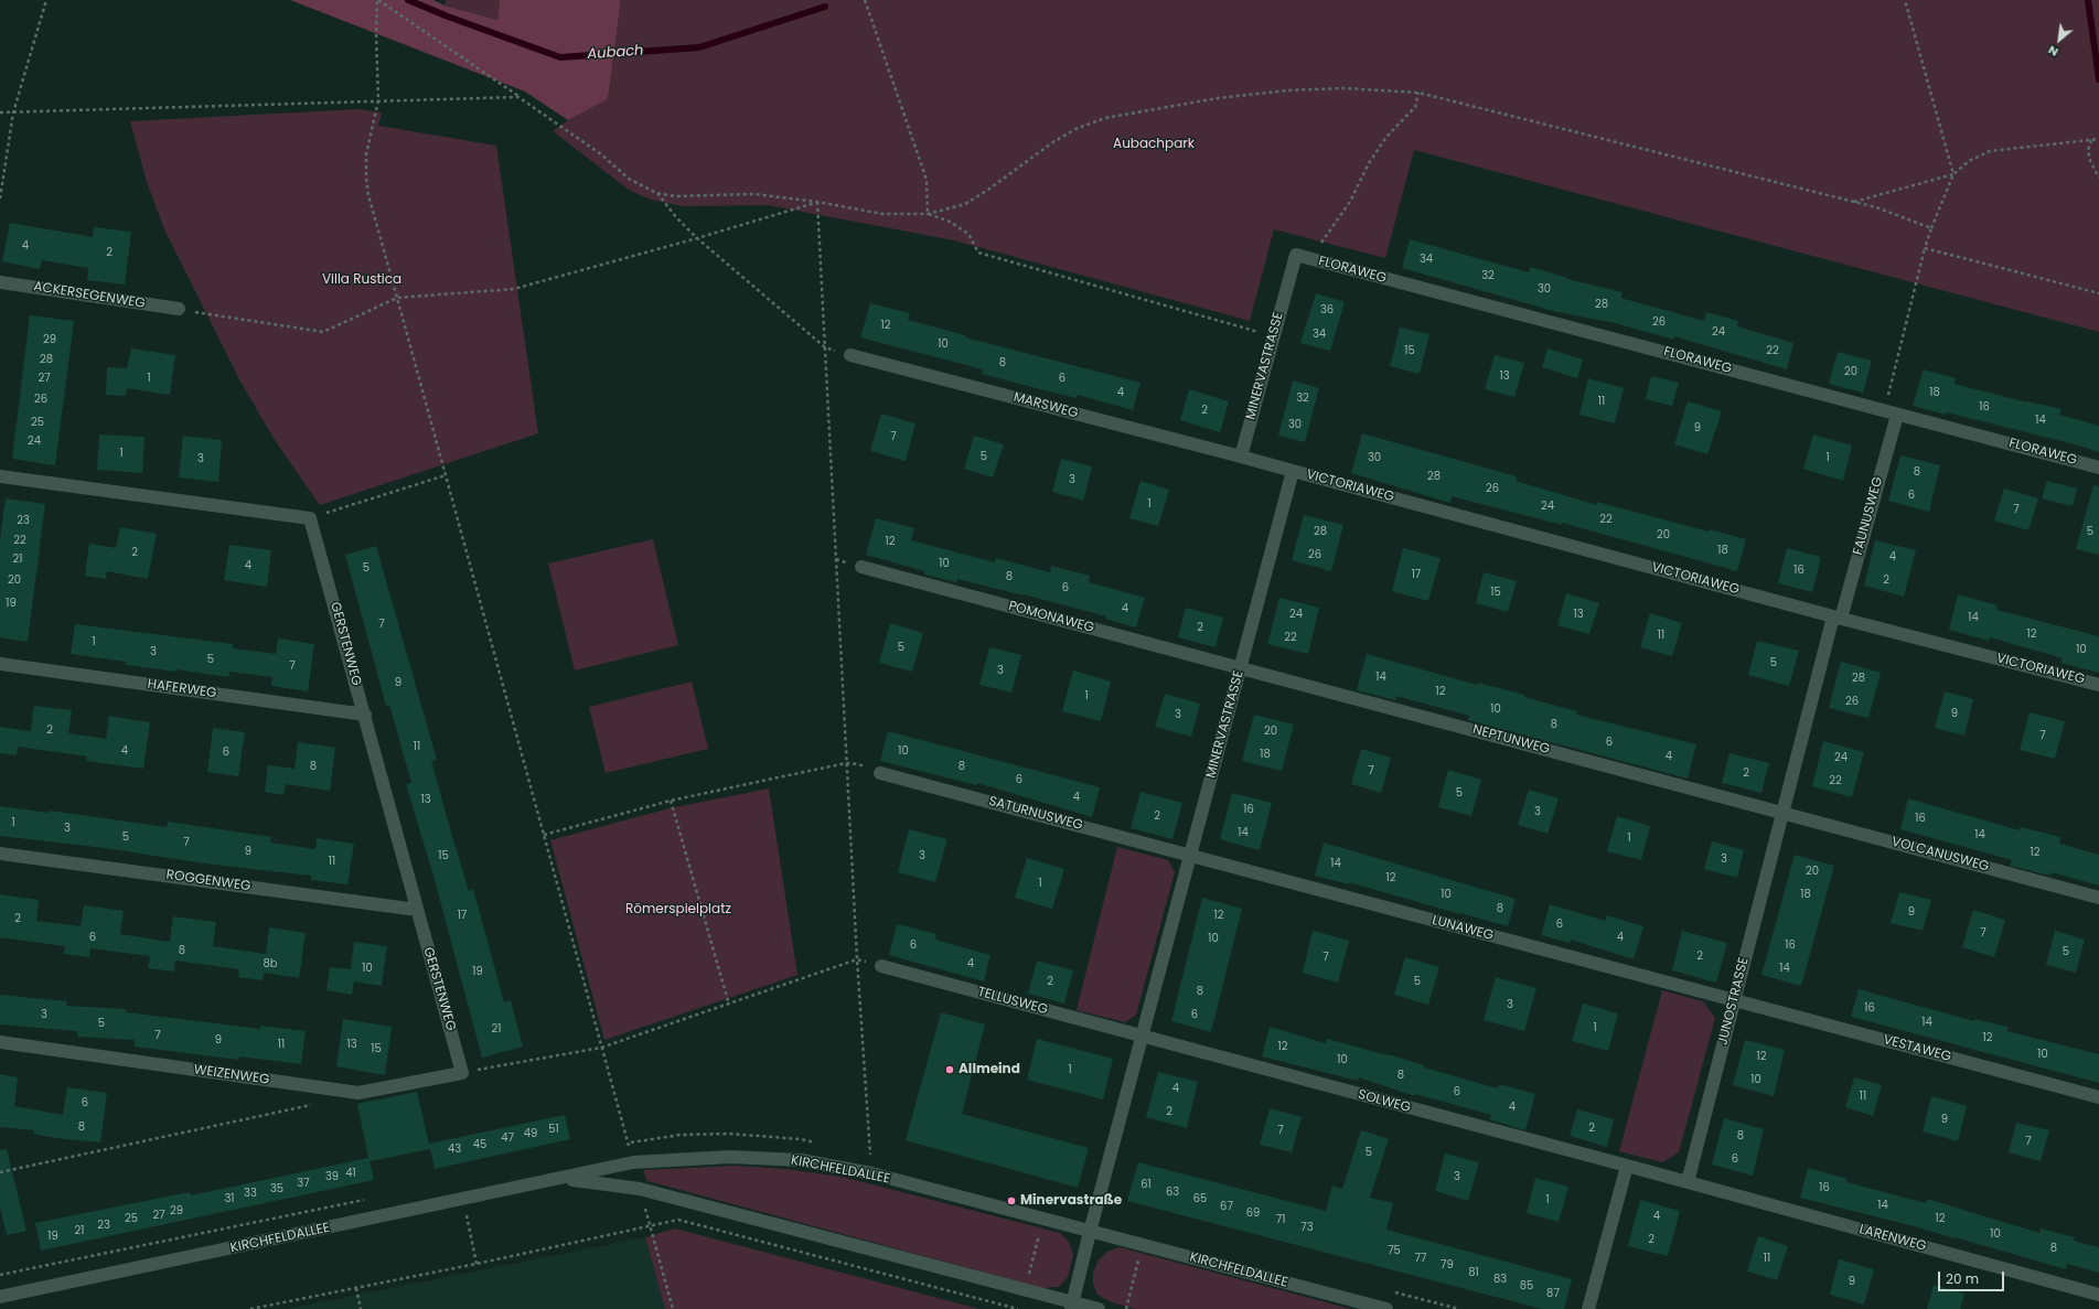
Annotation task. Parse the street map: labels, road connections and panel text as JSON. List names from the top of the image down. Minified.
{"streets":{"street":["FLORAWEG","ACKERSEGENWEG","MINERVASTRASSE","MARSWEG","VICTORIAWEG","FAUNUSWEG","POMONAWEG","GERSTENWEG","HAFERWEG","NEPTUNWEG","SATURNUSWEG","VOLCANUSWEG","ROGGENWEG","LUNAWEG","TELLUSWEG","JUNOSTRASSE","VESTAWEG","WEIZENWEG","SOLWEG","KIRCHFELDALLEE","LARENWEG"]},"crossings":[["FLORAWEG","MINERVASTRASSE"],["FLORAWEG","FAUNUSWEG"],["MINERVASTRASSE","MARSWEG"],["MINERVASTRASSE","VICTORIAWEG"],["MINERVASTRASSE","POMONAWEG"],["MINERVASTRASSE","NEPTUNWEG"],["MINERVASTRASSE","SATURNUSWEG"],["MINERVASTRASSE","LUNAWEG"],["MINERVASTRASSE","TELLUSWEG"],["MINERVASTRASSE","SOLWEG"],["MINERVASTRASSE","KIRCHFELDALLEE"],["VICTORIAWEG","FAUNUSWEG"],["VICTORIAWEG","JUNOSTRASSE"],["FAUNUSWEG","JUNOSTRASSE"],["POMONAWEG","NEPTUNWEG"],["GERSTENWEG","HAFERWEG"],["GERSTENWEG","ROGGENWEG"],["GERSTENWEG","WEIZENWEG"],["NEPTUNWEG","VOLCANUSWEG"],["NEPTUNWEG","JUNOSTRASSE"],["SATURNUSWEG","LUNAWEG"],["VOLCANUSWEG","JUNOSTRASSE"],["LUNAWEG","JUNOSTRASSE"],["LUNAWEG","VESTAWEG"],["TELLUSWEG","SOLWEG"],["JUNOSTRASSE","VESTAWEG"],["JUNOSTRASSE","LARENWEG"]],"water":["Aubach"],"parks":["Aubachpark","Villa Rustica","Römerspielplatz"],"places":["Allmeind","Minervastraße"],"house_numbers":["4","2","34","32","30","28","36","26","12","24","34","29","10","15","22","28","8","20","13","27","1","6","4","18","32","26","11","16","2","14","25","30","9","7","24","1","5","30","1","3","8","28","3","26","6","1","24","7","22","23","28","5","20","22","12","18","2","26","4","21","10","4","5","16","17","8","20","2","6","15","19","4","24","13","14","7","2","12","11","22","1","5","10","3","5","5","7","3","14","28","9","12","1","26","10","9","3","8","2","20","7","6","11","4","10","6","18","4","24","8","8","7","2","6","22","5","4","13","16","3","2","16","1","3","14","14","5","1","7","9","12","15","3","3","11","14","20","12","1","10","18","8","9","17","12","2","6","7","6","4","10","6","16","8","5","2","7","8b","4","10","14","19","2","5","8","3","16","3","6","14","5","1","21","7","12","9","11","13","12","15","10","12","10","1","8","10","4","6","11","6","4","2","9","8","2","51","7","49","8","47","7","45","43","5","6","41","39","3","37","61","16","35","63","33","31","65","1","14","67","29","69","27","4","25","12","71","23","73","21","10","19","2","8","75","77","11","79","81","83","9","85","87"],"scale_bar":"20 m","north":"bottom left"}
